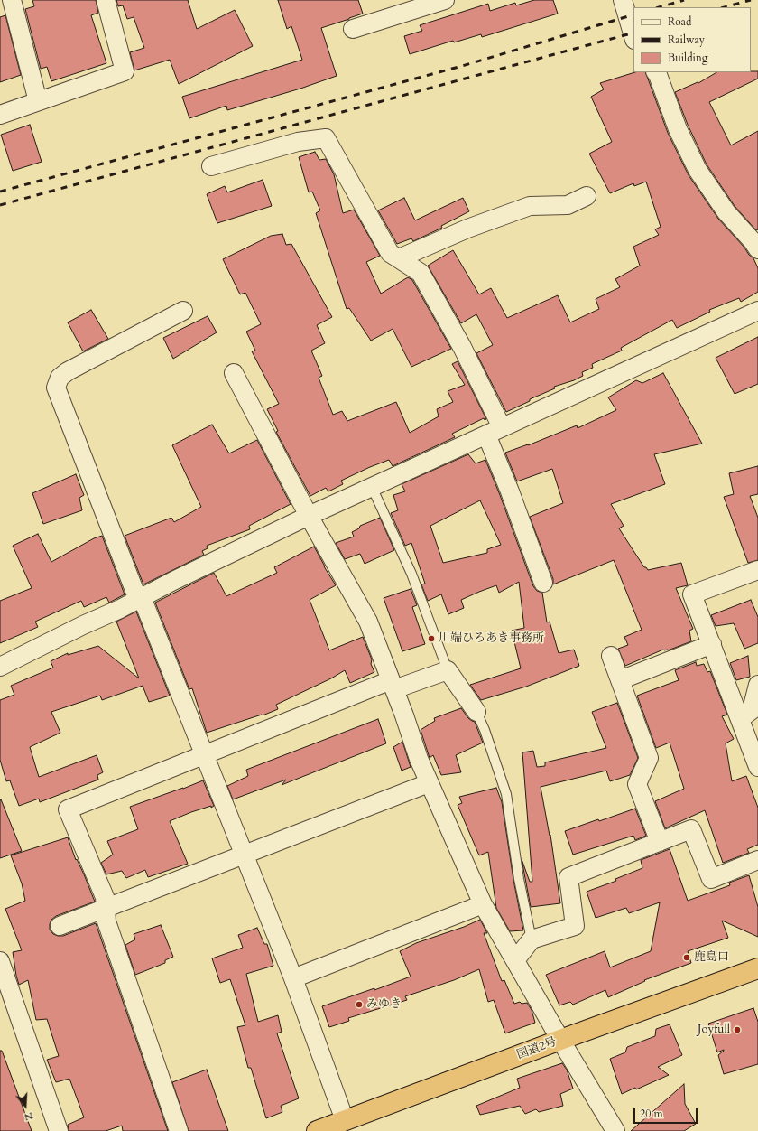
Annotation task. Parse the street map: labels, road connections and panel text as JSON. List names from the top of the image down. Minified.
{"streets":{"highway":["国道2号"]},"places":["川端ひろあき事務所","鹿島口","みゆき","Joyfull"],"legend":["Road","Railway","Building"],"scale_bar":"20 m","north":"bottom"}
